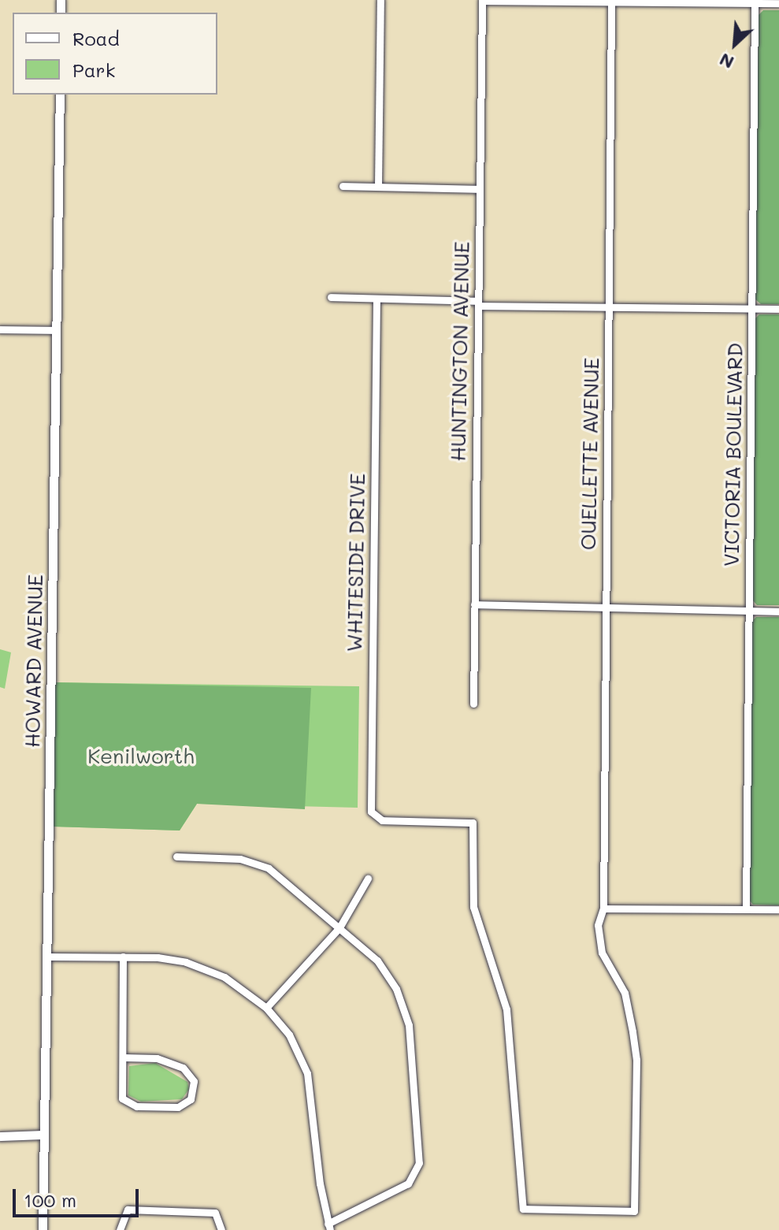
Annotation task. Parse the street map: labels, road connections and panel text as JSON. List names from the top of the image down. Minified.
{"streets":{"street":["HUNTINGTON AVENUE","OUELLETTE AVENUE","VICTORIA BOULEVARD","WHITESIDE DRIVE","HOWARD AVENUE"]},"crossings":[["OUELLETTE AVENUE","WHITESIDE DRIVE"]],"parks":["Kenilworth"],"legend":["Road","Park"],"scale_bar":"100 m","north":"bottom left"}
